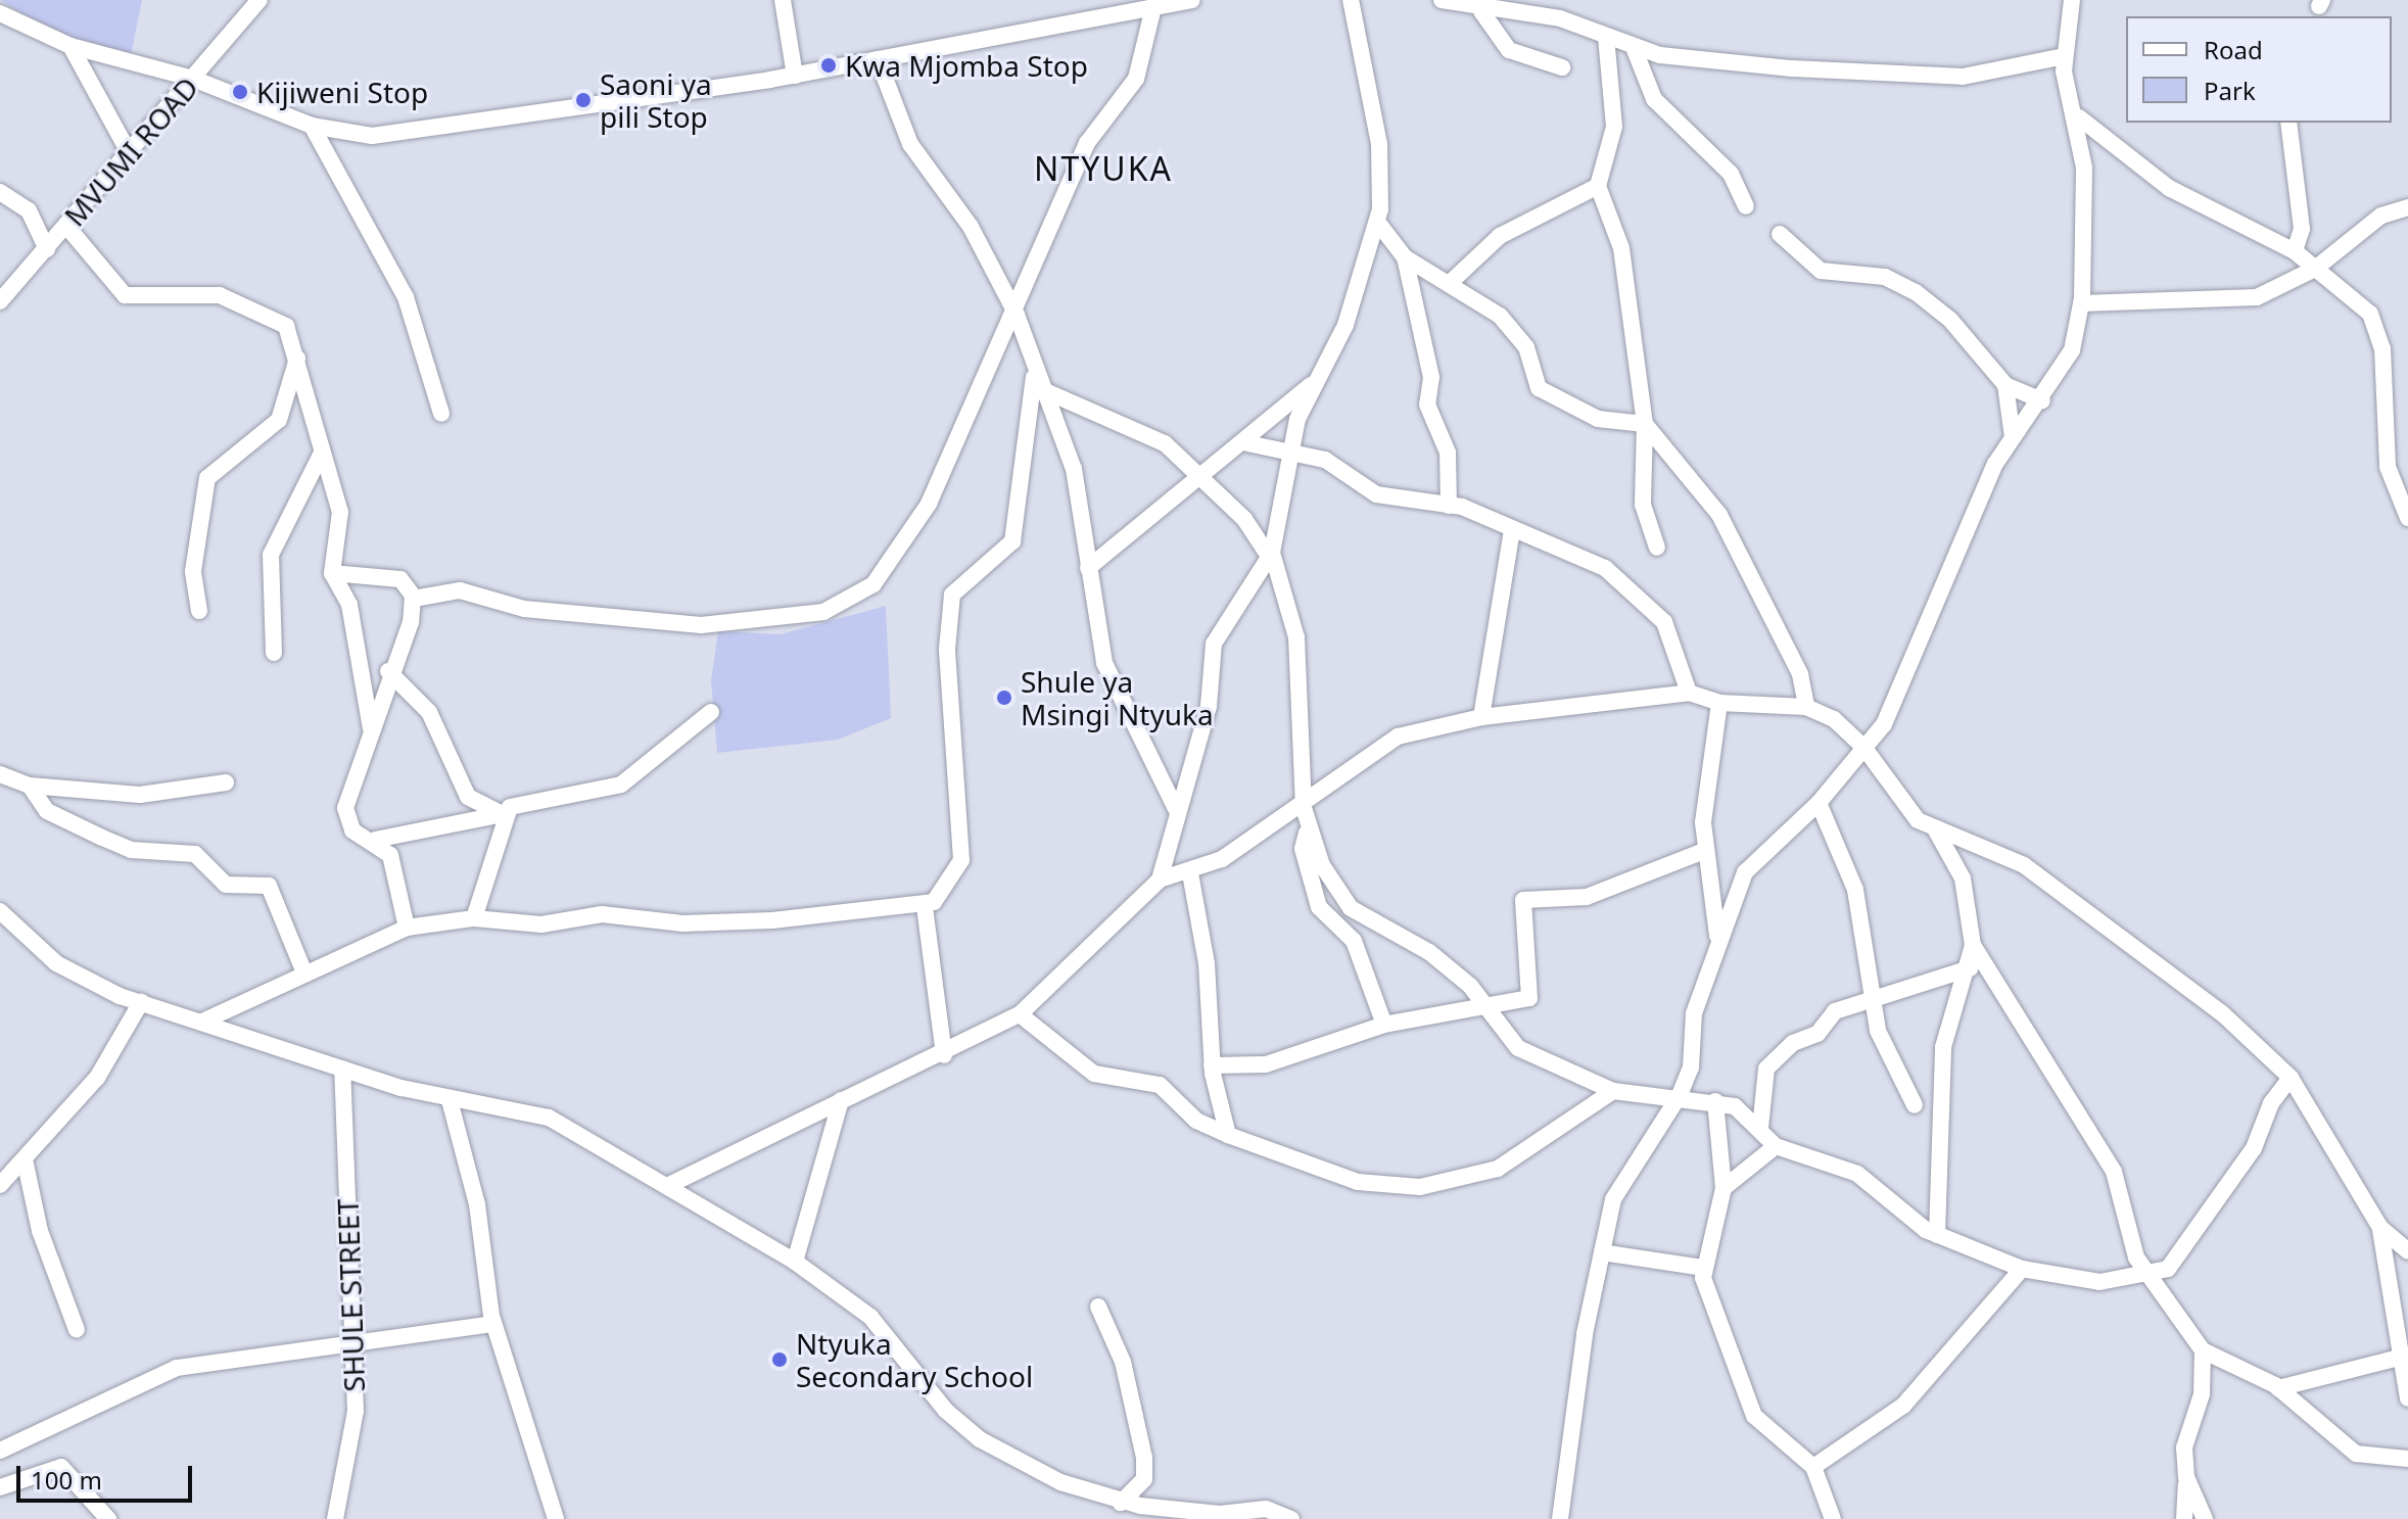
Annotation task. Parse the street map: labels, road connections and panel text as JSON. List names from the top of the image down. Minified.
{"streets":{"street":["MVUMI ROAD","SHULE STREET"]},"districts":["NTYUKA"],"places":["Kwa Mjomba Stop","Kijiweni Stop","Saoni ya pili Stop","Shule ya Msingi Ntyuka","Ntyuka Secondary School"],"legend":["Road","Park"],"scale_bar":"100 m"}
